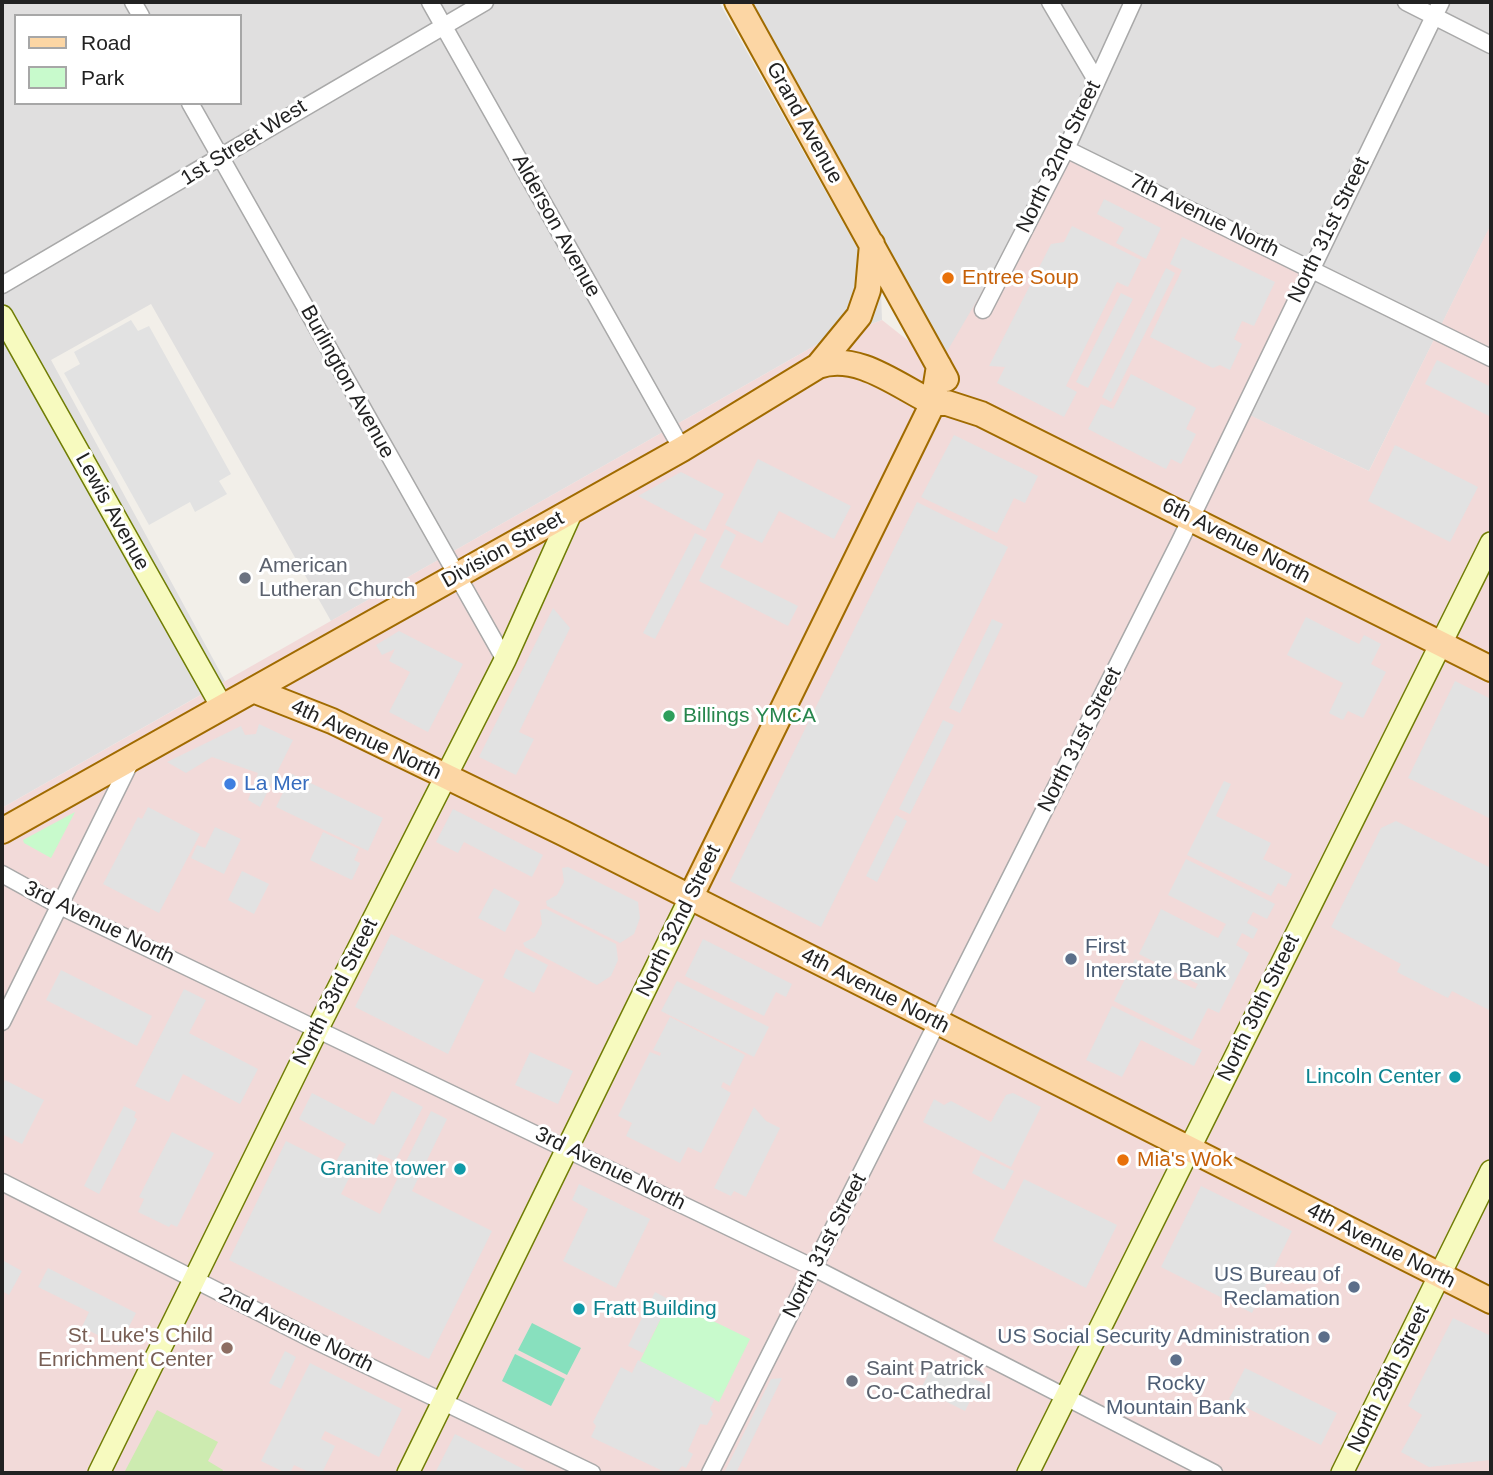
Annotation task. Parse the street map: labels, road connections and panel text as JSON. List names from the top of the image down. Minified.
{"streets":{"main road":["Grand Avenue","North 32nd Street","6th Avenue North","Division Street","4th Avenue North"],"street":["1st Street West","7th Avenue North","Alderson Avenue","North 31st Street","Burlington Avenue","Lewis Avenue","3rd Avenue North","North 33rd Street","North 30th Street","2nd Avenue North","North 29th Street"]},"crossings":[["Grand Avenue","6th Avenue North"],["1st Street West","Alderson Avenue"],["1st Street West","Burlington Avenue"],["North 32nd Street","7th Avenue North"],["North 32nd Street","6th Avenue North"],["North 32nd Street","4th Avenue North"],["North 32nd Street","3rd Avenue North"],["North 32nd Street","2nd Avenue North"],["7th Avenue North","North 31st Street"],["Alderson Avenue","Division Street"],["North 31st Street","6th Avenue North"],["North 31st Street","4th Avenue North"],["North 31st Street","3rd Avenue North"],["Burlington Avenue","Division Street"],["Burlington Avenue","North 33rd Street"],["Lewis Avenue","Division Street"],["6th Avenue North","Division Street"],["6th Avenue North","North 30th Street"],["Division Street","4th Avenue North"],["Division Street","North 33rd Street"],["4th Avenue North","North 33rd Street"],["4th Avenue North","North 30th Street"],["4th Avenue North","North 29th Street"],["3rd Avenue North","North 33rd Street"],["3rd Avenue North","North 30th Street"],["North 33rd Street","2nd Avenue North"]],"places":["Entree Soup","American Lutheran Church","Billings YMCA","La Mer","First Interstate Bank","Lincoln Center","Mia's Wok","Granite tower","US Bureau of Reclamation","Fratt Building","US Social Security Administration","St. Luke's Child Enrichment Center","Rocky Mountain Bank","Saint Patrick Co-Cathedral"],"legend":["Road","Park"]}
